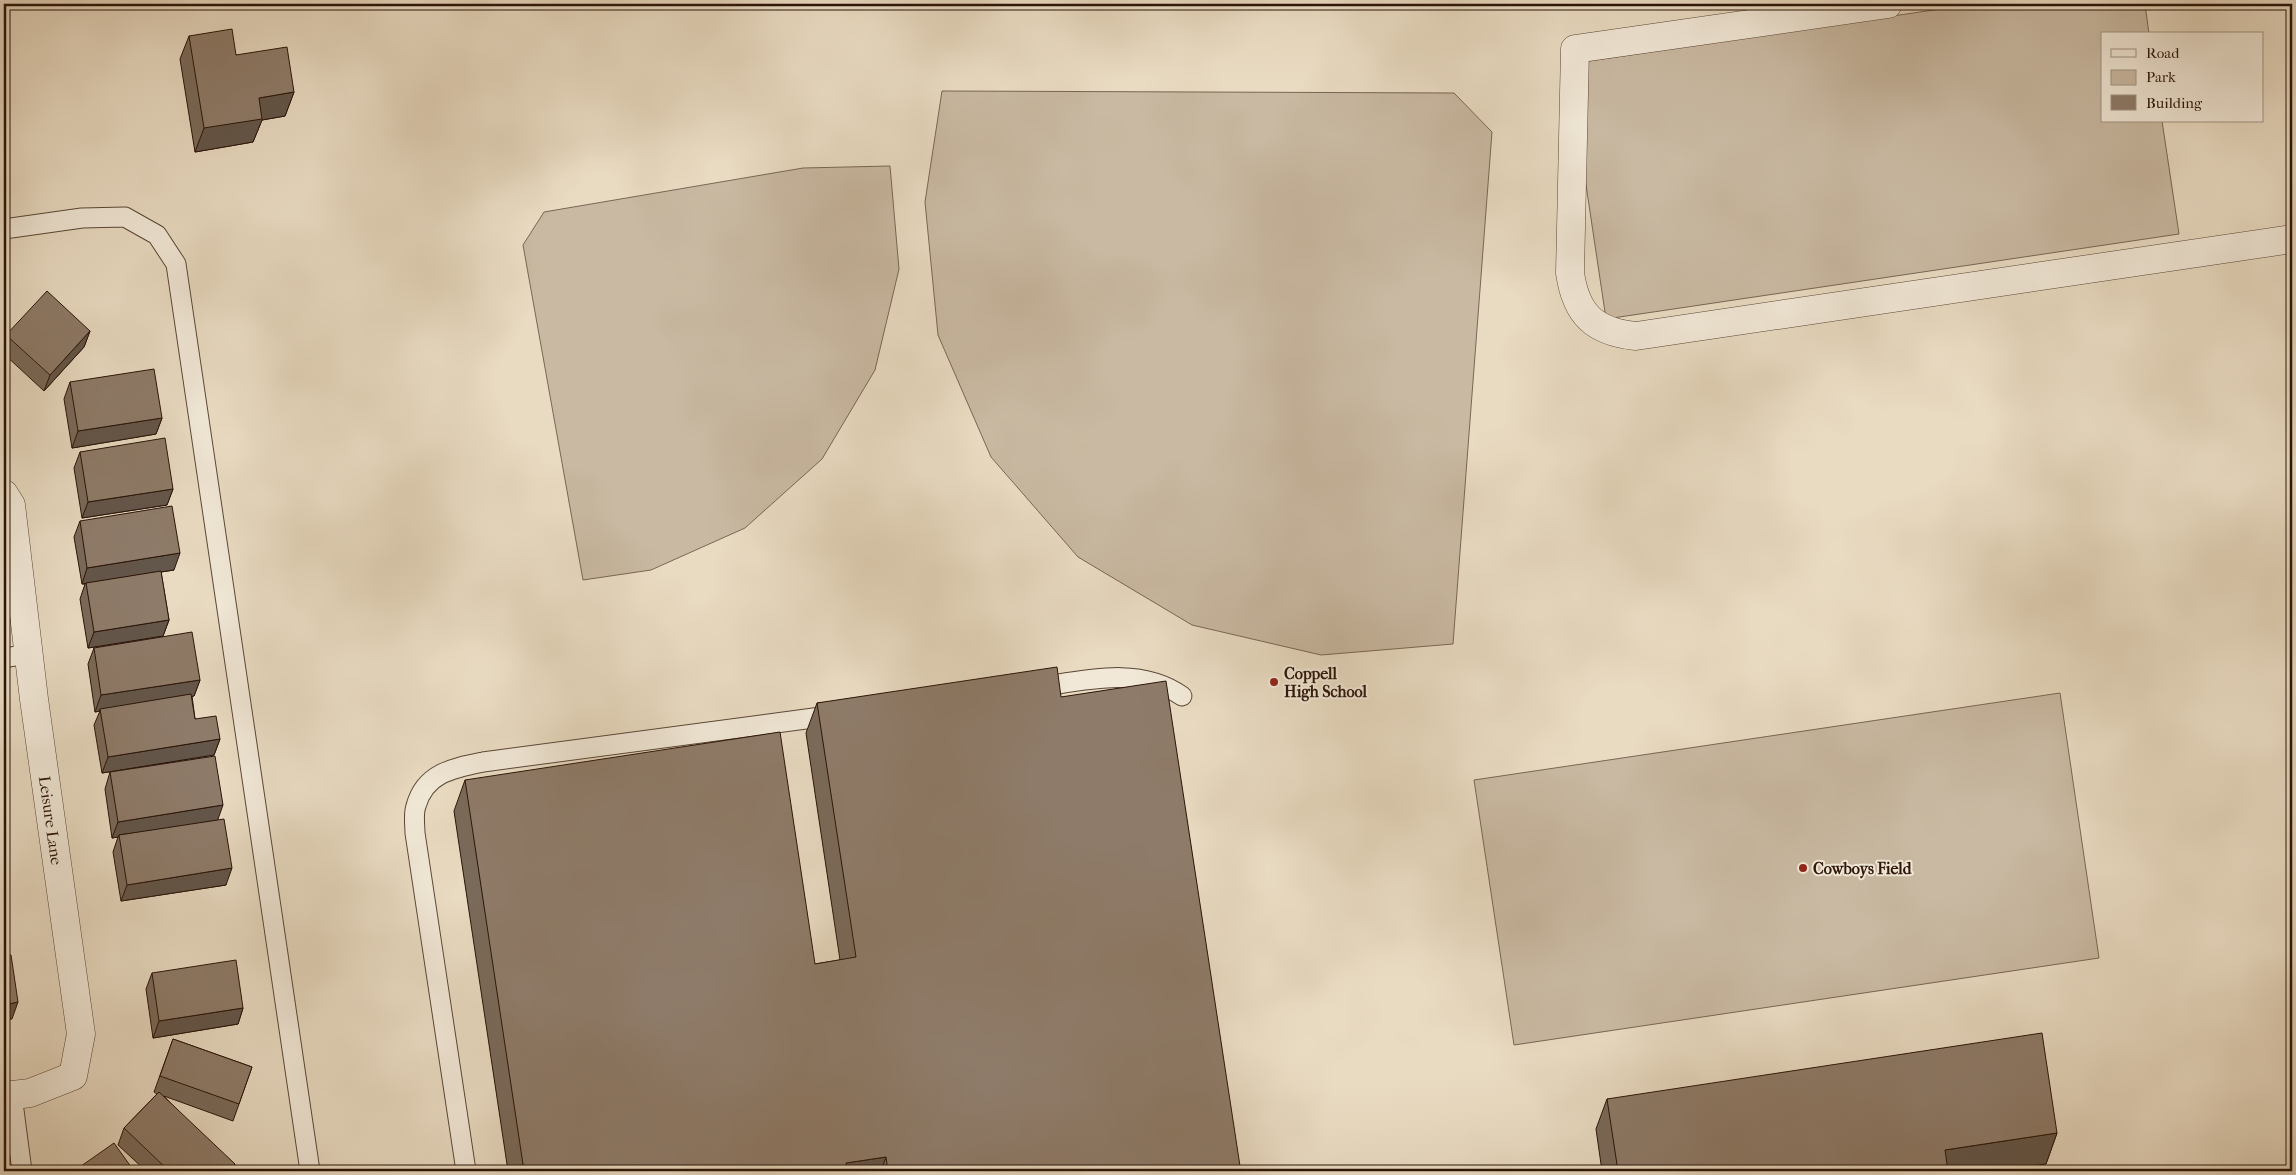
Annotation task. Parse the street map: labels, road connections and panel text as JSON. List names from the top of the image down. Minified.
{"streets":{"street":["Leisure Lane"]},"places":["Coppell High School","Cowboys Field"],"legend":["Road","Park","Building"]}
